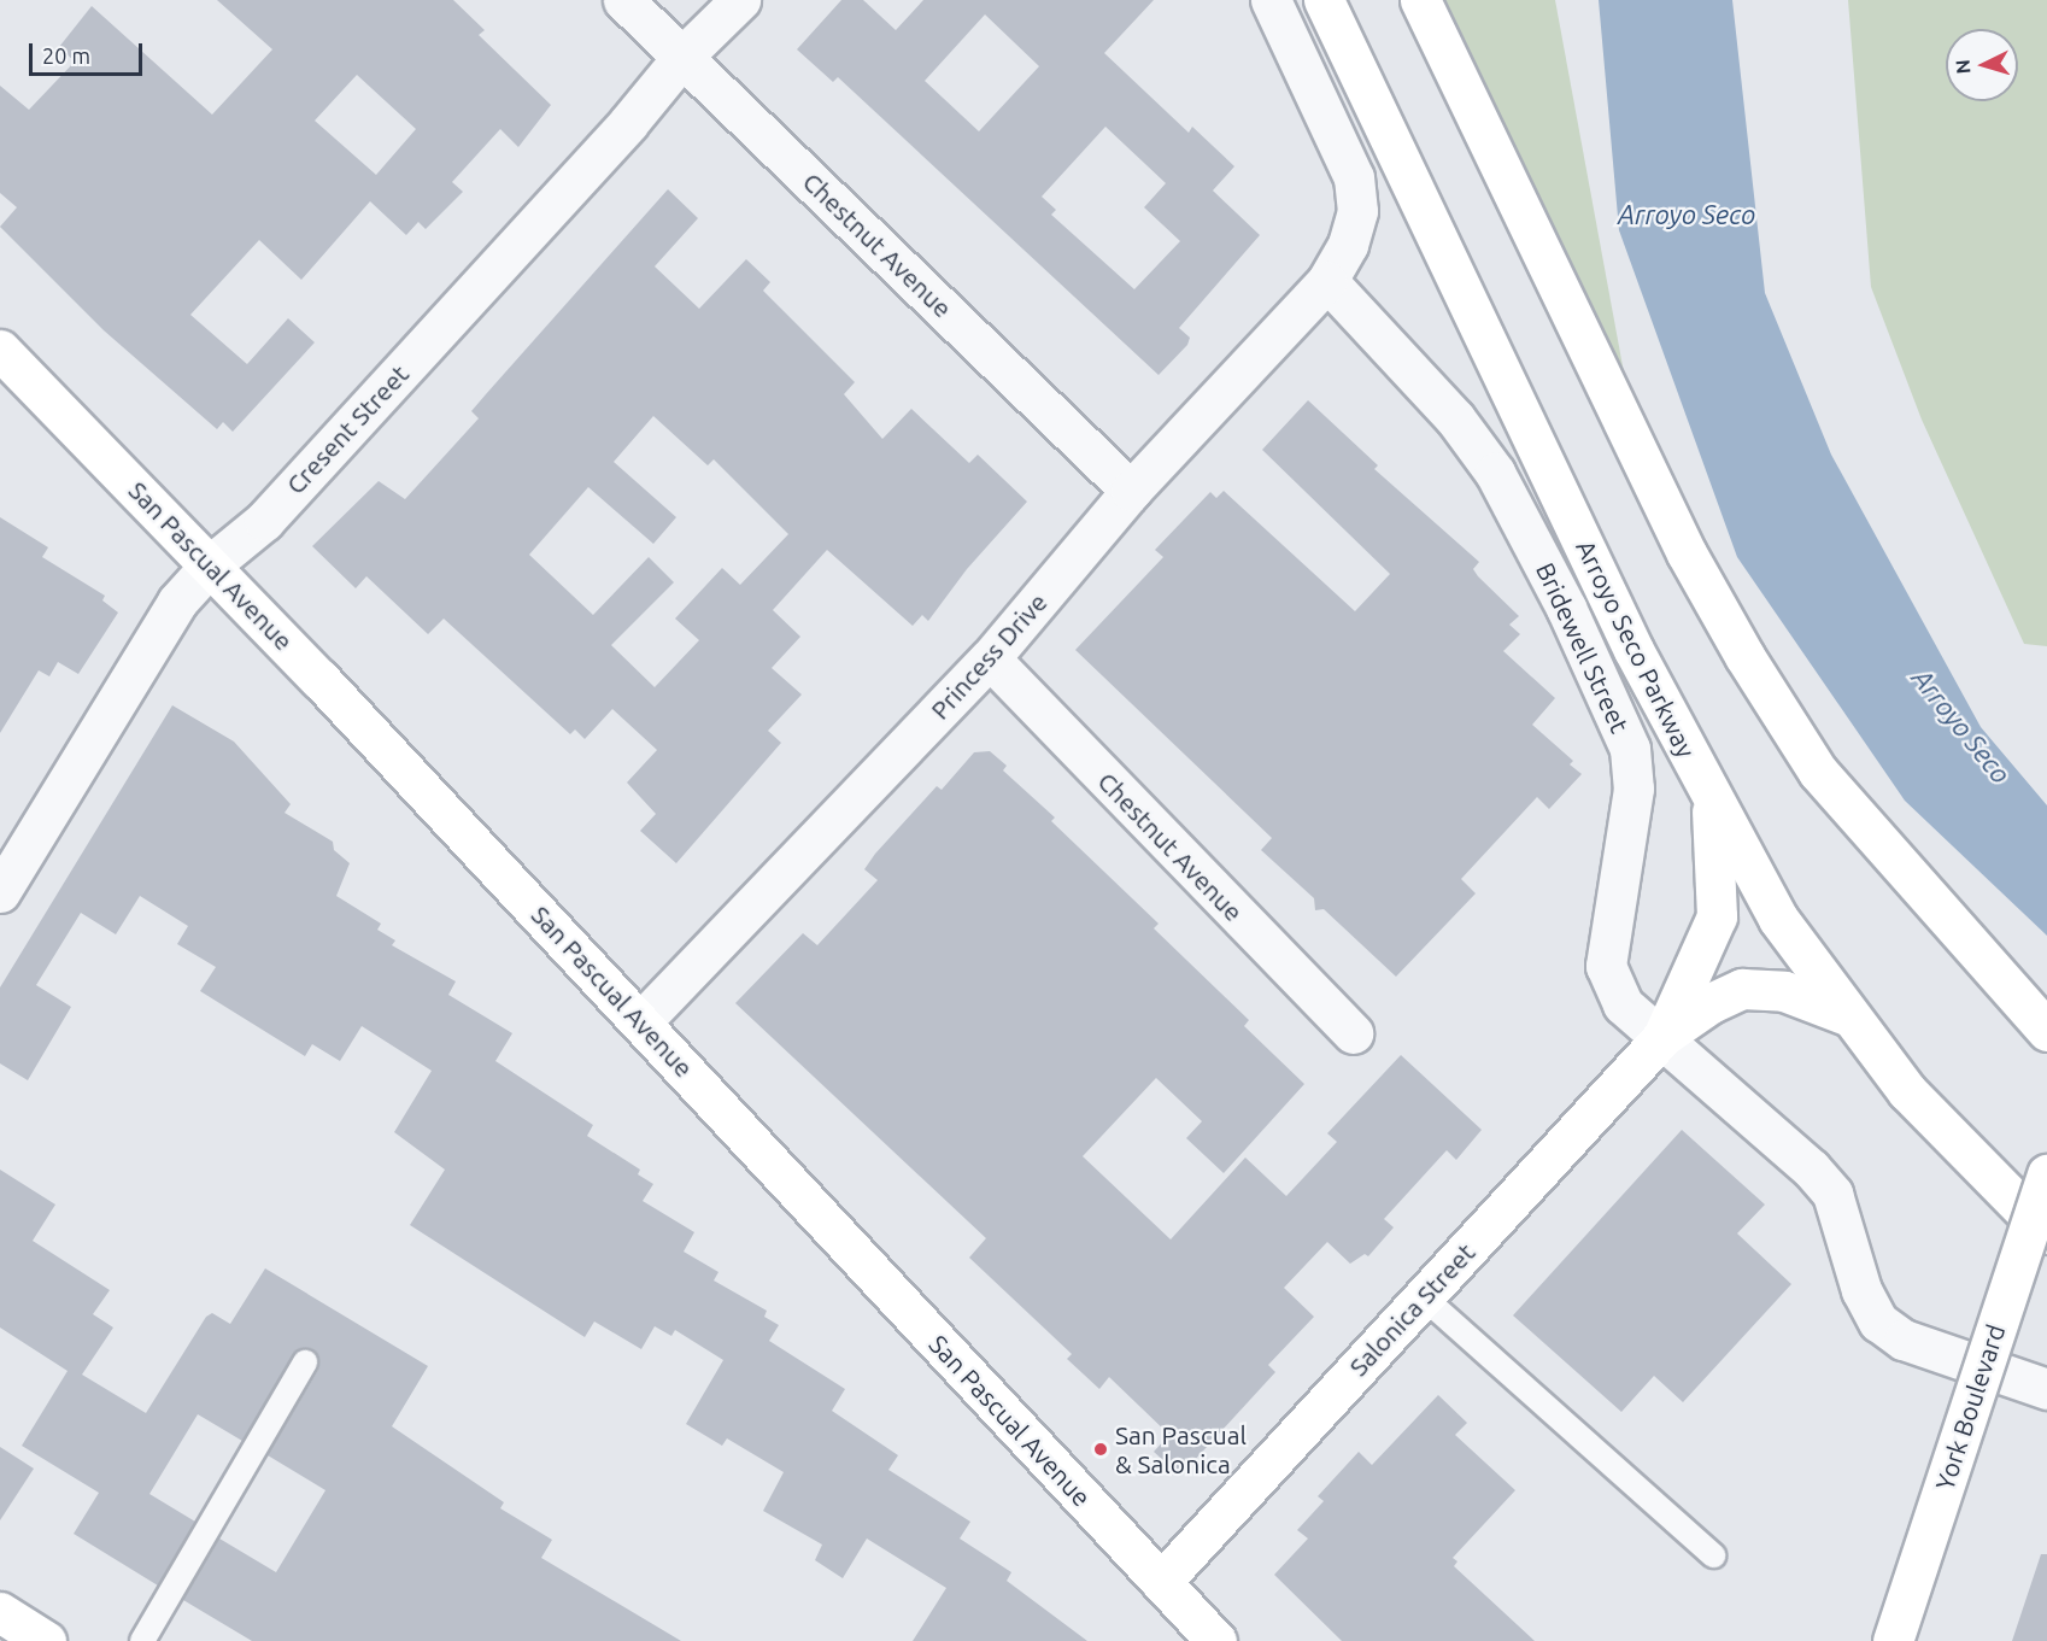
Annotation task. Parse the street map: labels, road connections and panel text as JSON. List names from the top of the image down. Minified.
{"streets":{"main road":["San Pascual Avenue","Arroyo Seco Parkway","Salonica Street","York Boulevard"],"street":["Chestnut Avenue","Cresent Street","Bridewell Street","Princess Drive"]},"crossings":[["Chestnut Avenue","Cresent Street"],["Chestnut Avenue","Princess Drive"],["Cresent Street","San Pascual Avenue"],["San Pascual Avenue","Princess Drive"],["San Pascual Avenue","Salonica Street"],["Bridewell Street","Princess Drive"],["Bridewell Street","Salonica Street"]],"water":["Arroyo Seco"],"places":["San Pascual & Salonica"],"scale_bar":"20 m","north":"left"}
